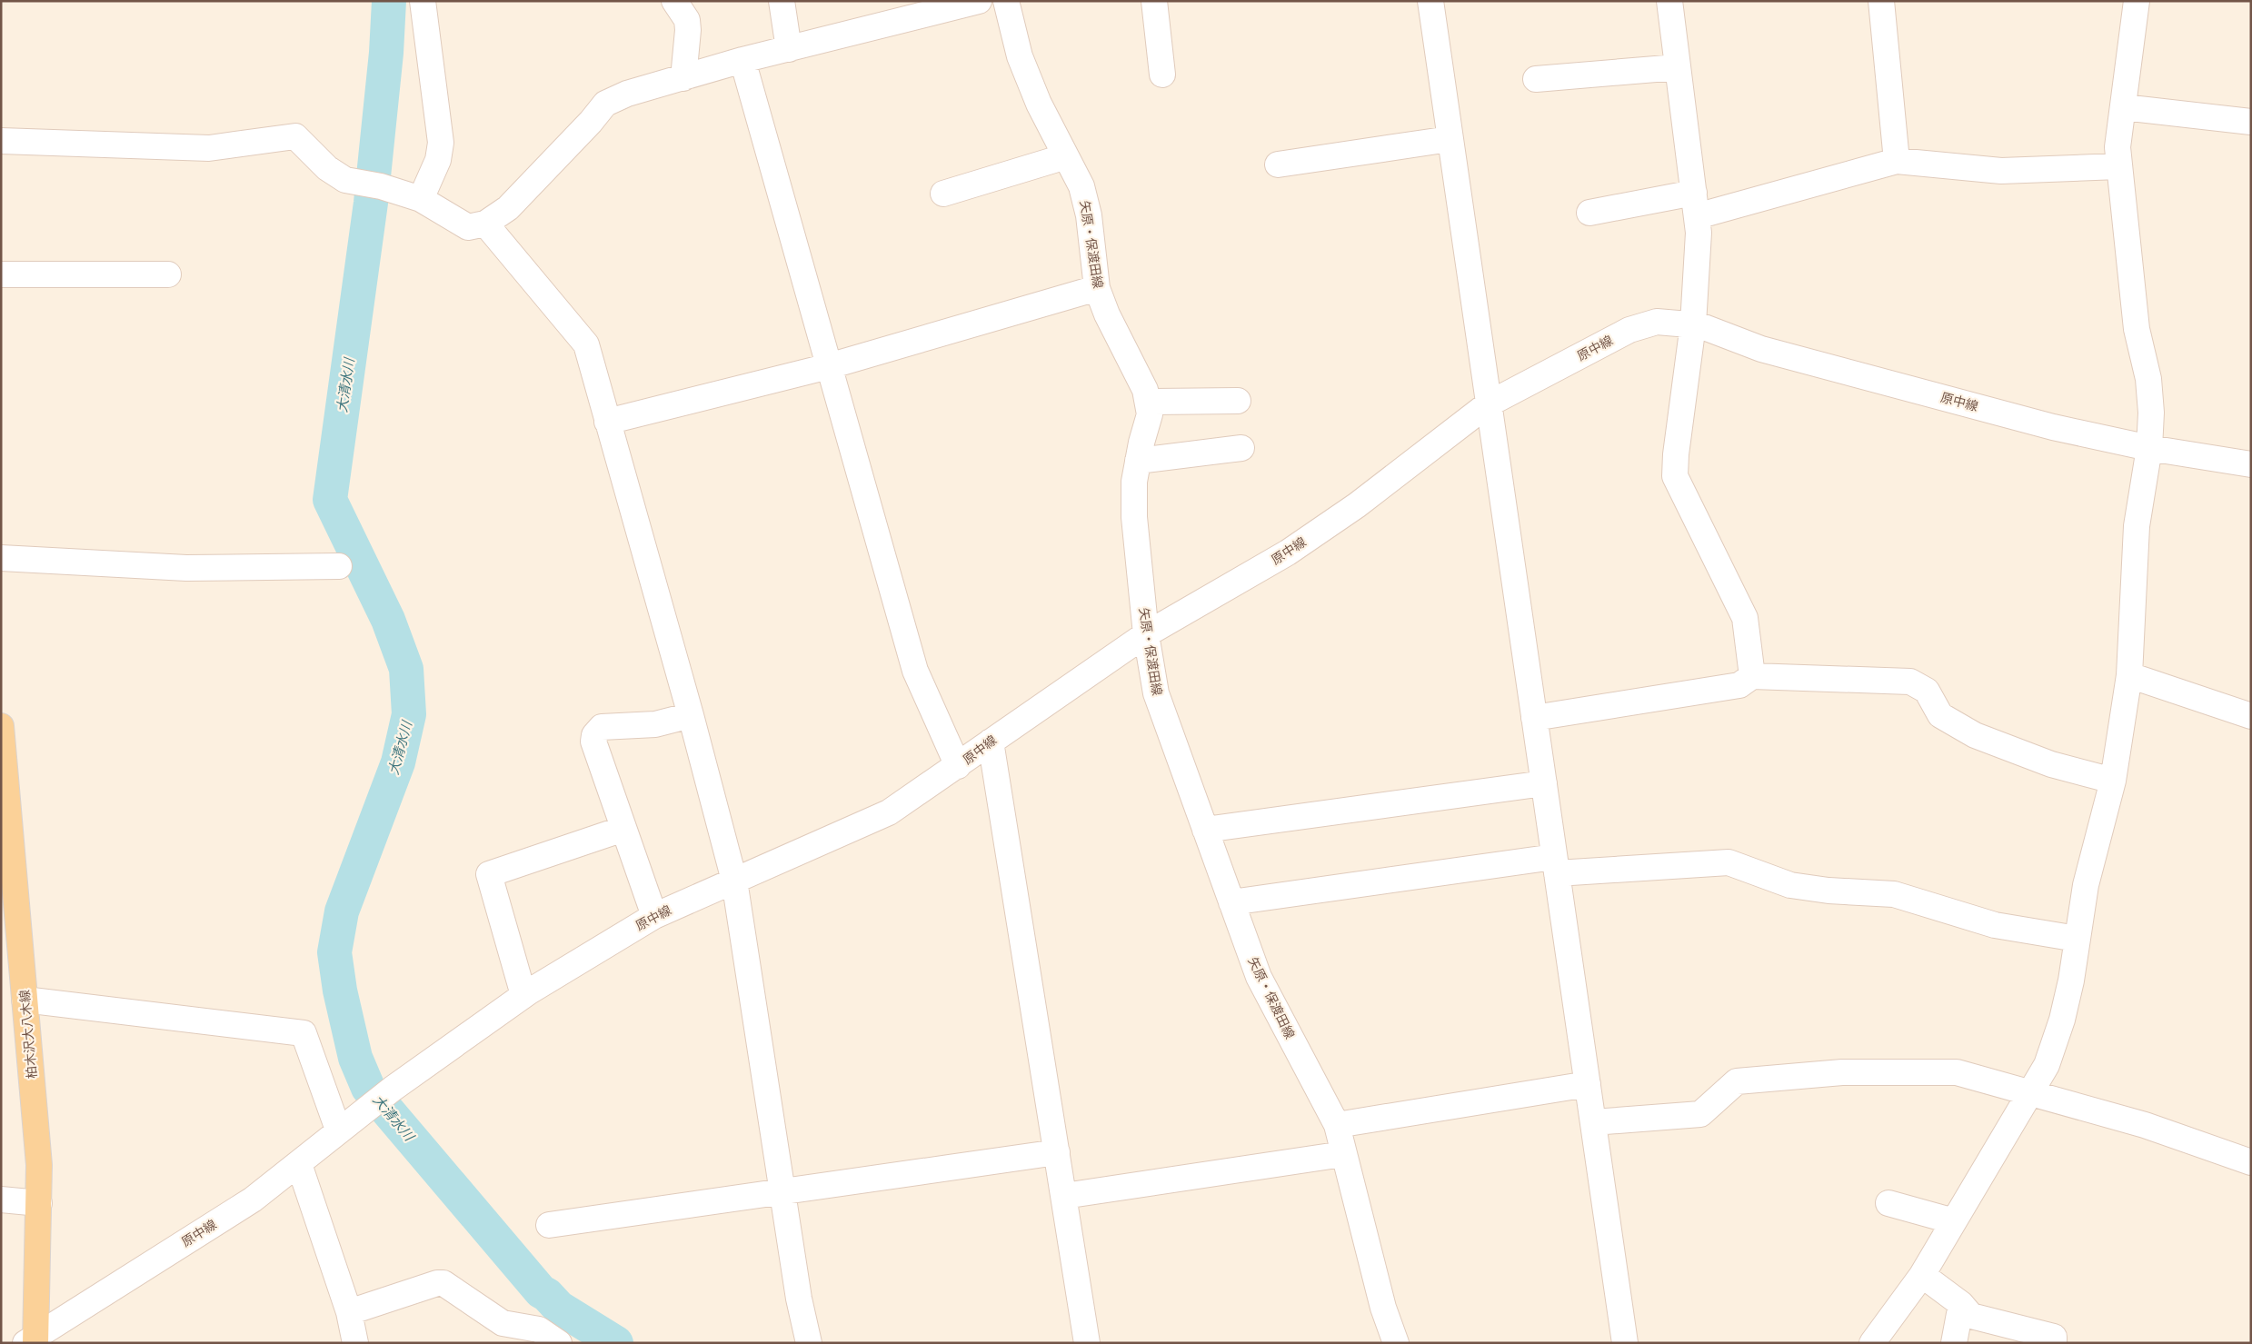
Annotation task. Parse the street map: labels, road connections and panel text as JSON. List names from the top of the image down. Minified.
{"streets":{"main road":["柏木沢大八木線"],"street":["矢原・保渡田線","原中線"]},"crossings":[["矢原・保渡田線","原中線"],["原中線","柏木沢大八木線"]],"water":["大清水川"]}
